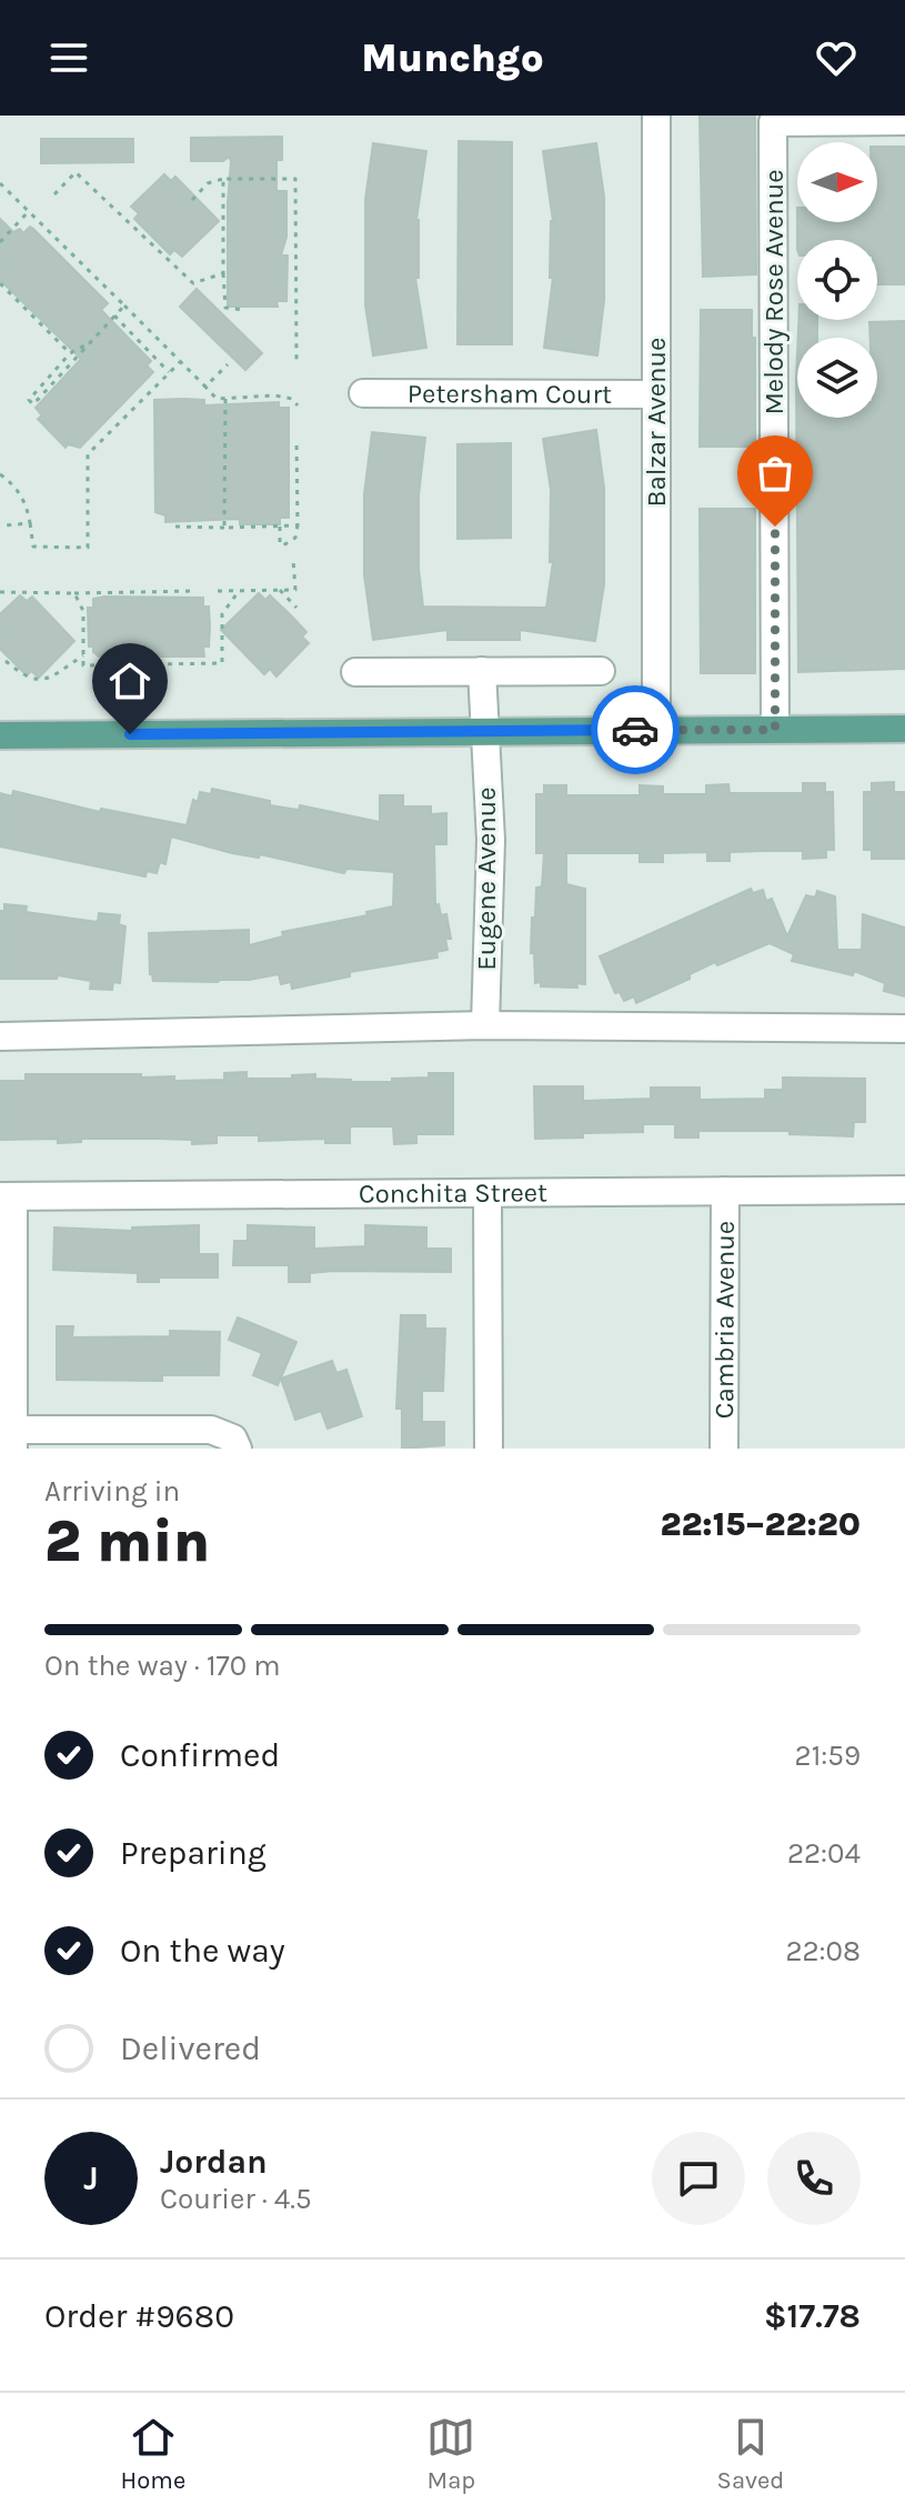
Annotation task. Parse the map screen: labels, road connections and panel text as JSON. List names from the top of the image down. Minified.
{"streets":{"street":["Melody Rose Avenue","Petersham Court","Balzar Avenue","Eugene Avenue","Conchita Street","Cambria Avenue"]},"crossings":[["Petersham Court","Balzar Avenue"],["Conchita Street","Cambria Avenue"]],"north":"right","page":{"header":"Munchgo","heading":["2 min","Arriving in","22:15–22:20"],"panel":["Jordan","Courier · 4.5","Order #9680","$17.78"],"bar":"On the way · 170 m","list":[["Confirmed","21:59"],["Preparing","22:04"],["On the way","22:08"],"Delivered"],"round":"J","tabs":["Home","Map","Saved"]}}
